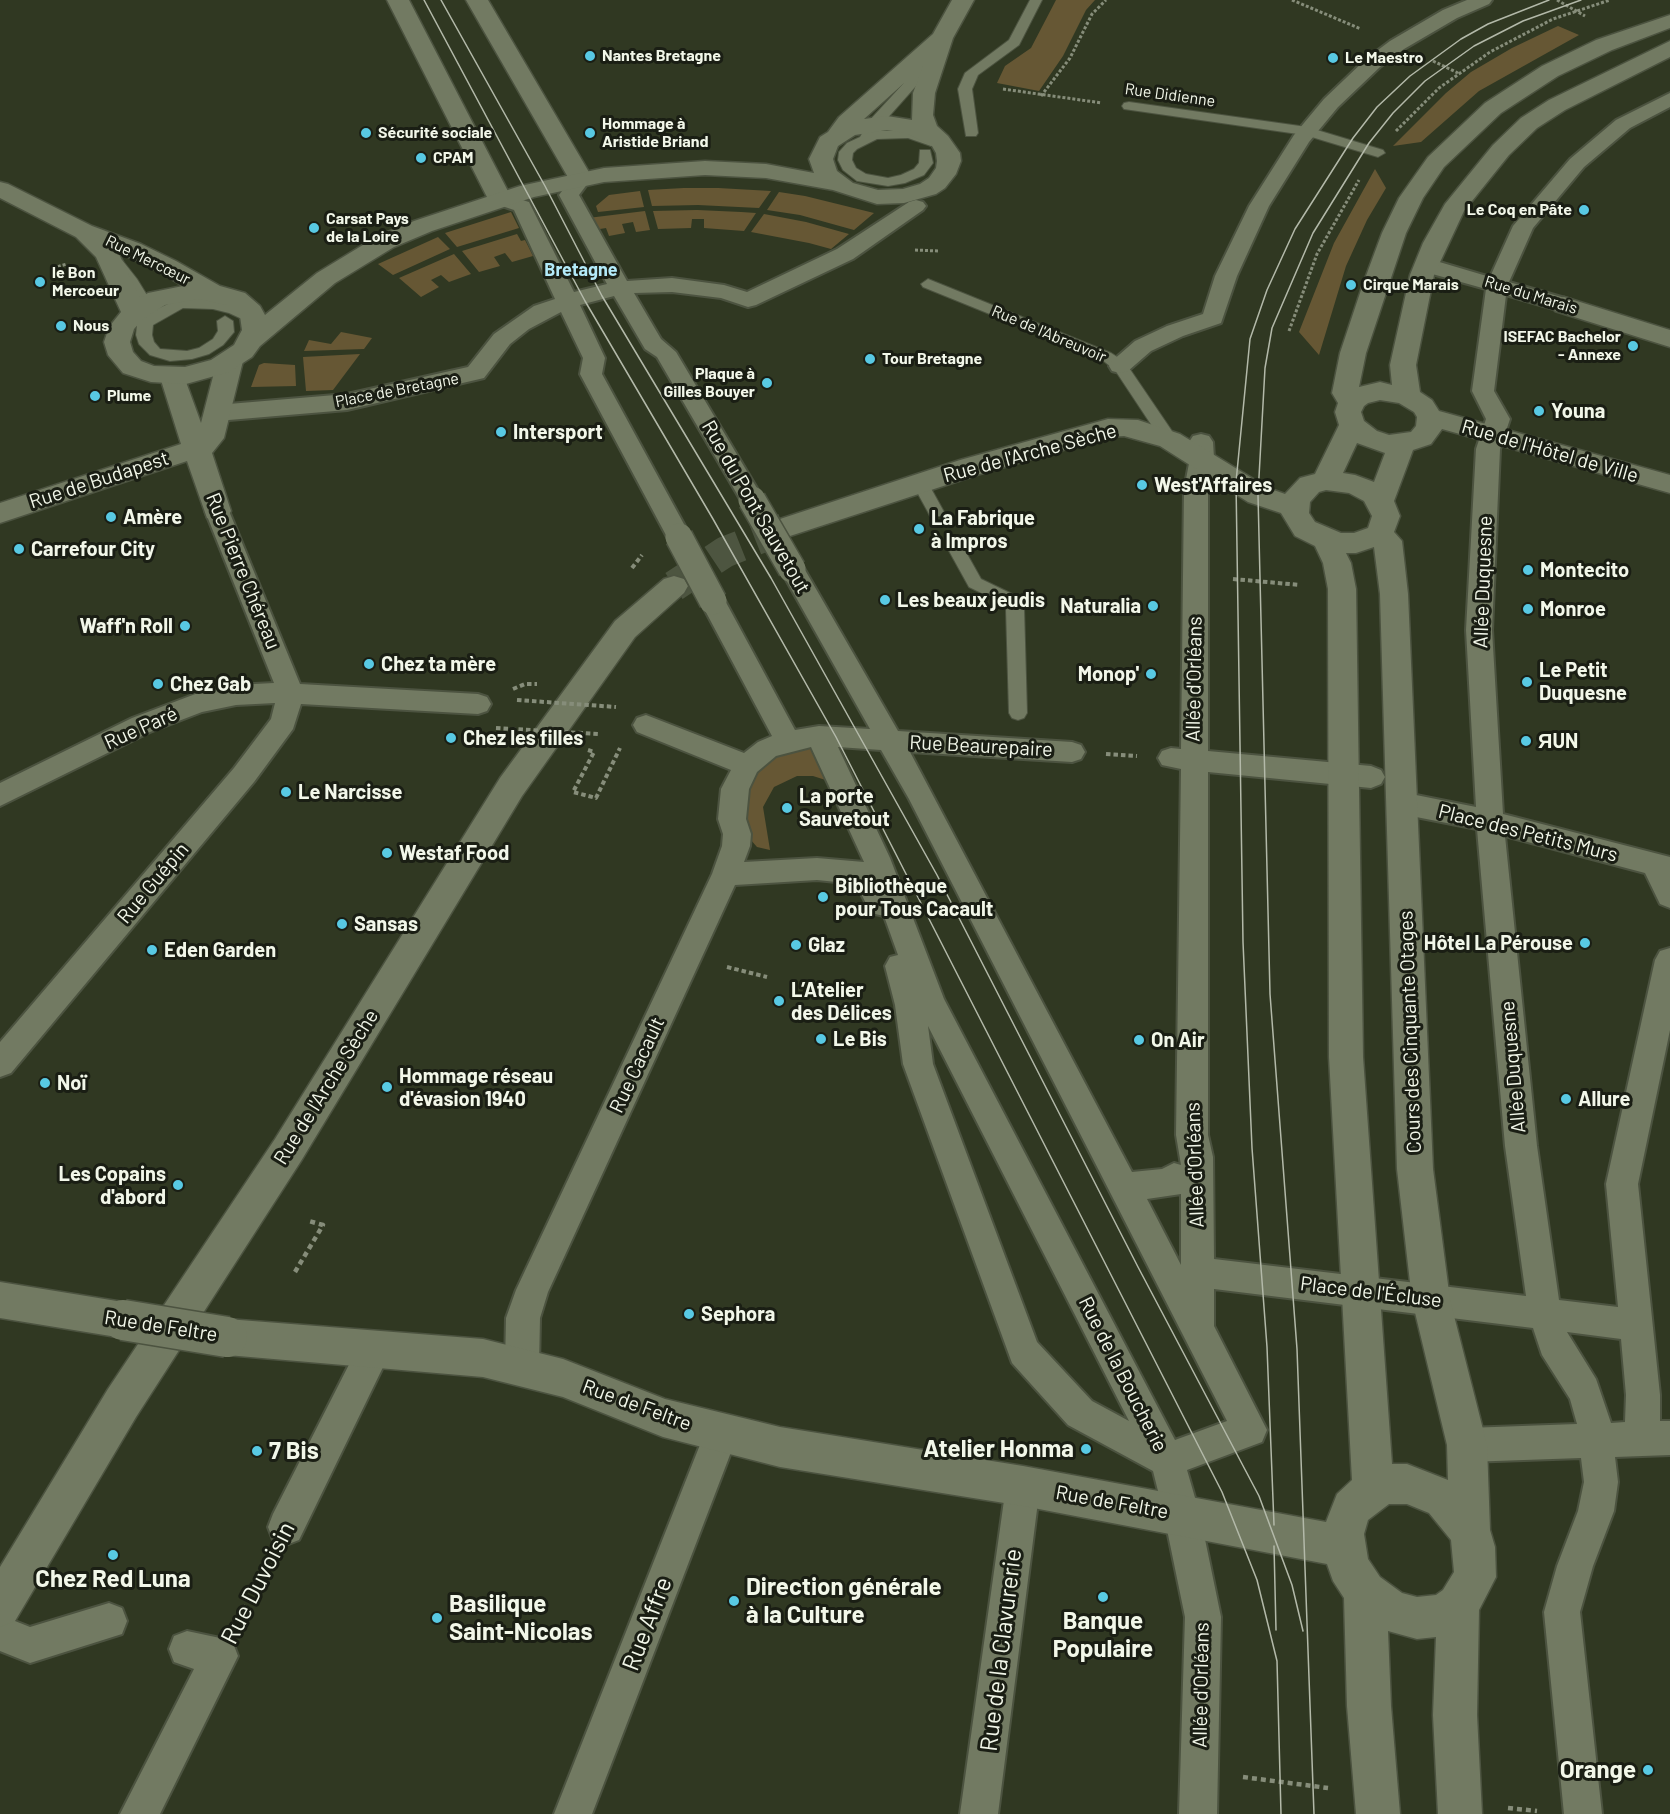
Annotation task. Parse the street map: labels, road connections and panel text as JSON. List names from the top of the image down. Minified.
{"streets":{"street":["Rue Mercœur","Rue du Marais","Place de Bretagne","Rue de l'Hôtel de Ville","Rue de l'Arche Sèche","Rue de Budapest","Rue du Pont Sauvetout","Rue Pierre Chéreau","Allée Duquesne","Allée d'Orléans","Rue Paré","Rue Beaurepaire","Place des Petits Murs","Rue Guépin","Cours des Cinquante Otages","Rue Cacault","Place de l'Écluse","Rue de Feltre","Rue de la Boucherie","Rue Duvoisin","Rue Affre","Rue de la Clavurerie"],"lane":["Rue Didienne","Rue de l'Abreuvoir"]},"crossings":[["Rue du Marais","Allée Duquesne"],["Rue de l'Abreuvoir","Rue de l'Arche Sèche"],["Place de Bretagne","Rue du Pont Sauvetout"],["Rue de l'Hôtel de Ville","Allée Duquesne"],["Rue de l'Arche Sèche","Allée d'Orléans"],["Rue de l'Arche Sèche","Cours des Cinquante Otages"],["Rue de Budapest","Rue Pierre Chéreau"],["Rue du Pont Sauvetout","Rue Beaurepaire"],["Rue Pierre Chéreau","Rue Paré"],["Rue Pierre Chéreau","Rue Guépin"],["Allée Duquesne","Place des Petits Murs"],["Allée Duquesne","Place de l'Écluse"],["Allée d'Orléans","Place de l'Écluse"],["Allée d'Orléans","Rue de Feltre"],["Allée d'Orléans","Rue de la Boucherie"],["Rue Paré","Rue Guépin"],["Rue Beaurepaire","Rue Cacault"],["Rue Beaurepaire","Rue de la Boucherie"],["Place des Petits Murs","Cours des Cinquante Otages"],["Cours des Cinquante Otages","Place de l'Écluse"],["Cours des Cinquante Otages","Rue de Feltre"],["Rue Cacault","Rue de Feltre"],["Rue Cacault","Rue de la Boucherie"],["Rue de Feltre","Rue Duvoisin"],["Rue de Feltre","Rue Affre"],["Rue de Feltre","Rue de la Clavurerie"]],"districts":["Bretagne"],"places":["Nantes Bretagne","Le Maestro","Sécurité sociale","Hommage à Aristide Briand","CPAM","Le Coq en Pâte","Carsat Pays de la Loire","le Bon Mercoeur","Cirque Marais","Nous","ISEFAC Bachelor - Annexe","Tour Bretagne","Plaque à Gilles Bouyer","Plume","Youna","Intersport","West'Affaires","Amère","La Fabrique à Impros","Carrefour City","Montecito","Les beaux jeudis","Naturalia","Monroe","Waff'n Roll","Chez ta mère","Monop'","Le Petit Duquesne","Chez Gab","Chez les filles","ЯUN","Le Narcisse","La porte Sauvetout","Westaf Food","Bibliothèque pour Tous Cacault","Sansas","Hôtel La Pérouse","Glaz","Eden Garden","L’Atelier des Délices","Le Bis","On Air","Noï","Hommage réseau d'évasion 1940","Allure","Les Copains d'abord","Sephora","Atelier Honma","7 Bis","Chez Red Luna","Banque Populaire","Direction générale à la Culture","Basilique Saint-Nicolas","Orange"]}
